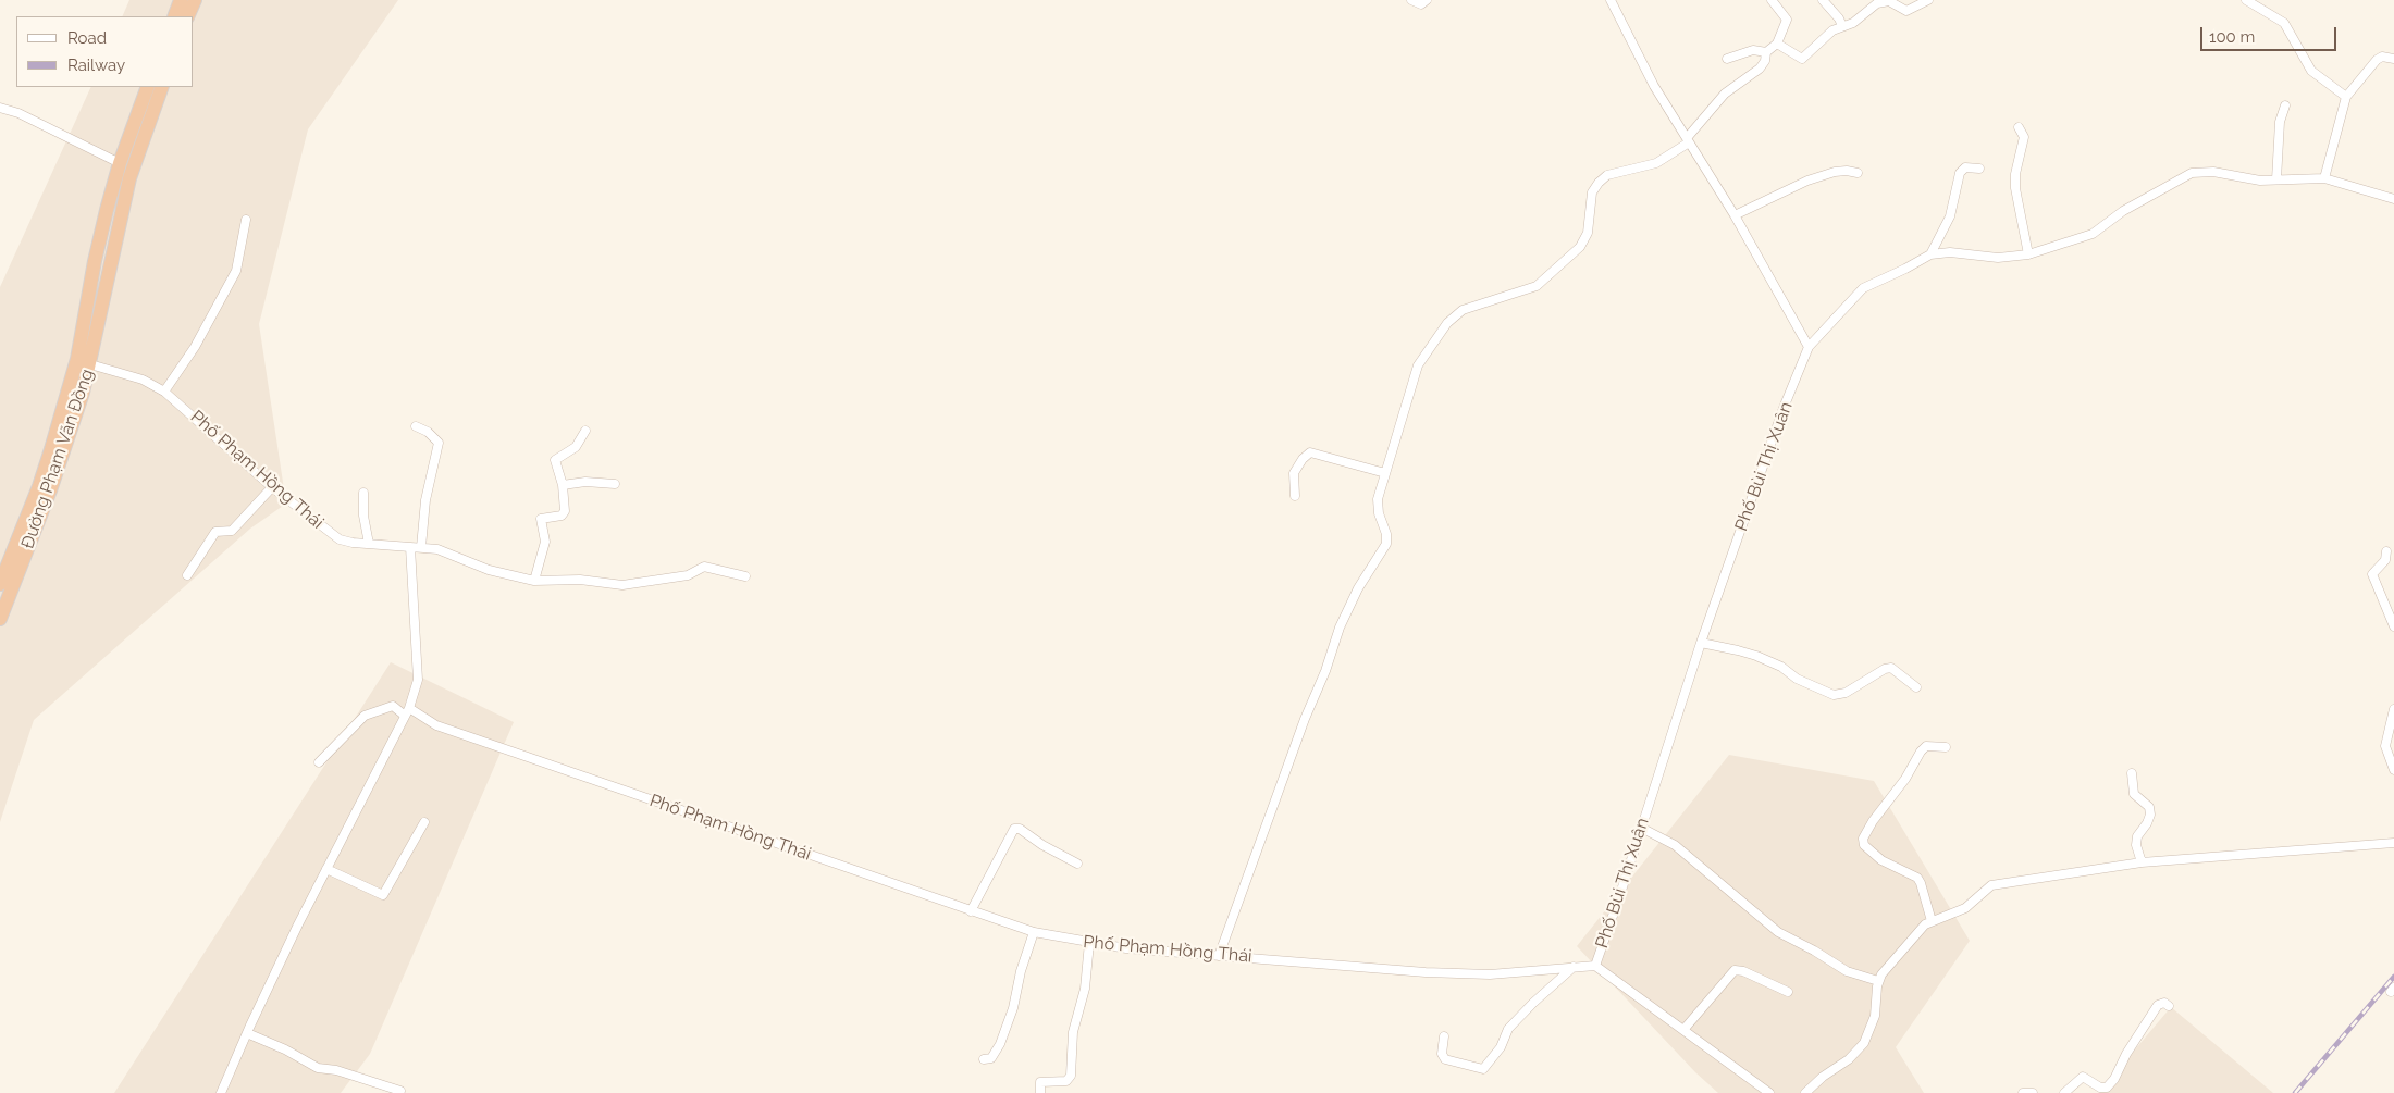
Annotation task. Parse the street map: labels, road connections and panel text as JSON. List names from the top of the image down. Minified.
{"streets":{"highway":["Đường Phạm Văn Đồng"],"street":["Phố Bùi Thị Xuân","Phố Phạm Hồng Thái"]},"crossings":[["Đường Phạm Văn Đồng","Phố Phạm Hồng Thái"],["Phố Bùi Thị Xuân","Phố Phạm Hồng Thái"]],"legend":["Road","Railway"],"scale_bar":"100 m"}
